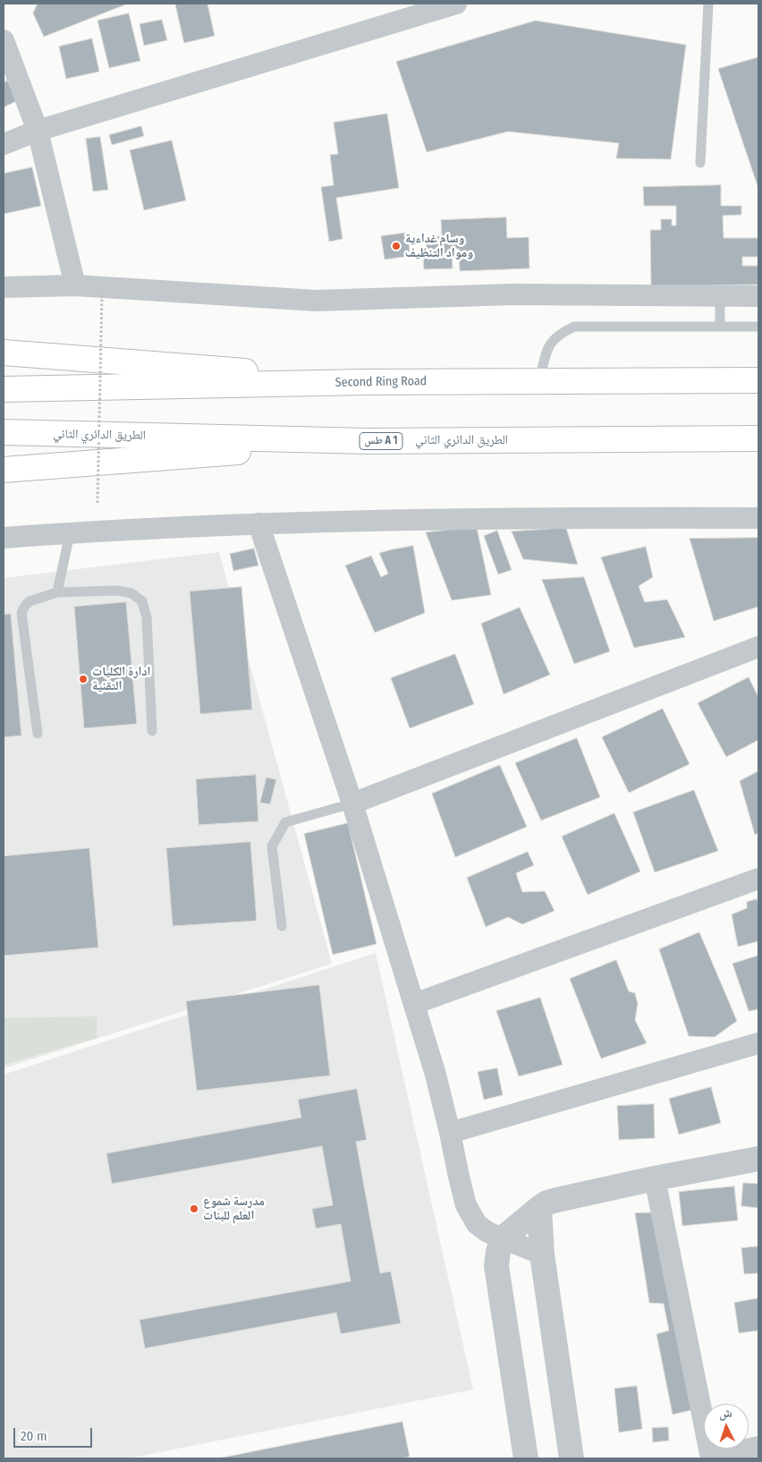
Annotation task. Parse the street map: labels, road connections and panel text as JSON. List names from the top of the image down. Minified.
{"streets":{"highway":["Second Ring Road","الطريق الدائري الثاني","طس A 1"]},"places":["وسام غداءية ومواد التنظيف","ادارة الكليات التقنية","مدرسة شموع العلم للبنات"],"scale_bar":"20 m","north":"top"}
